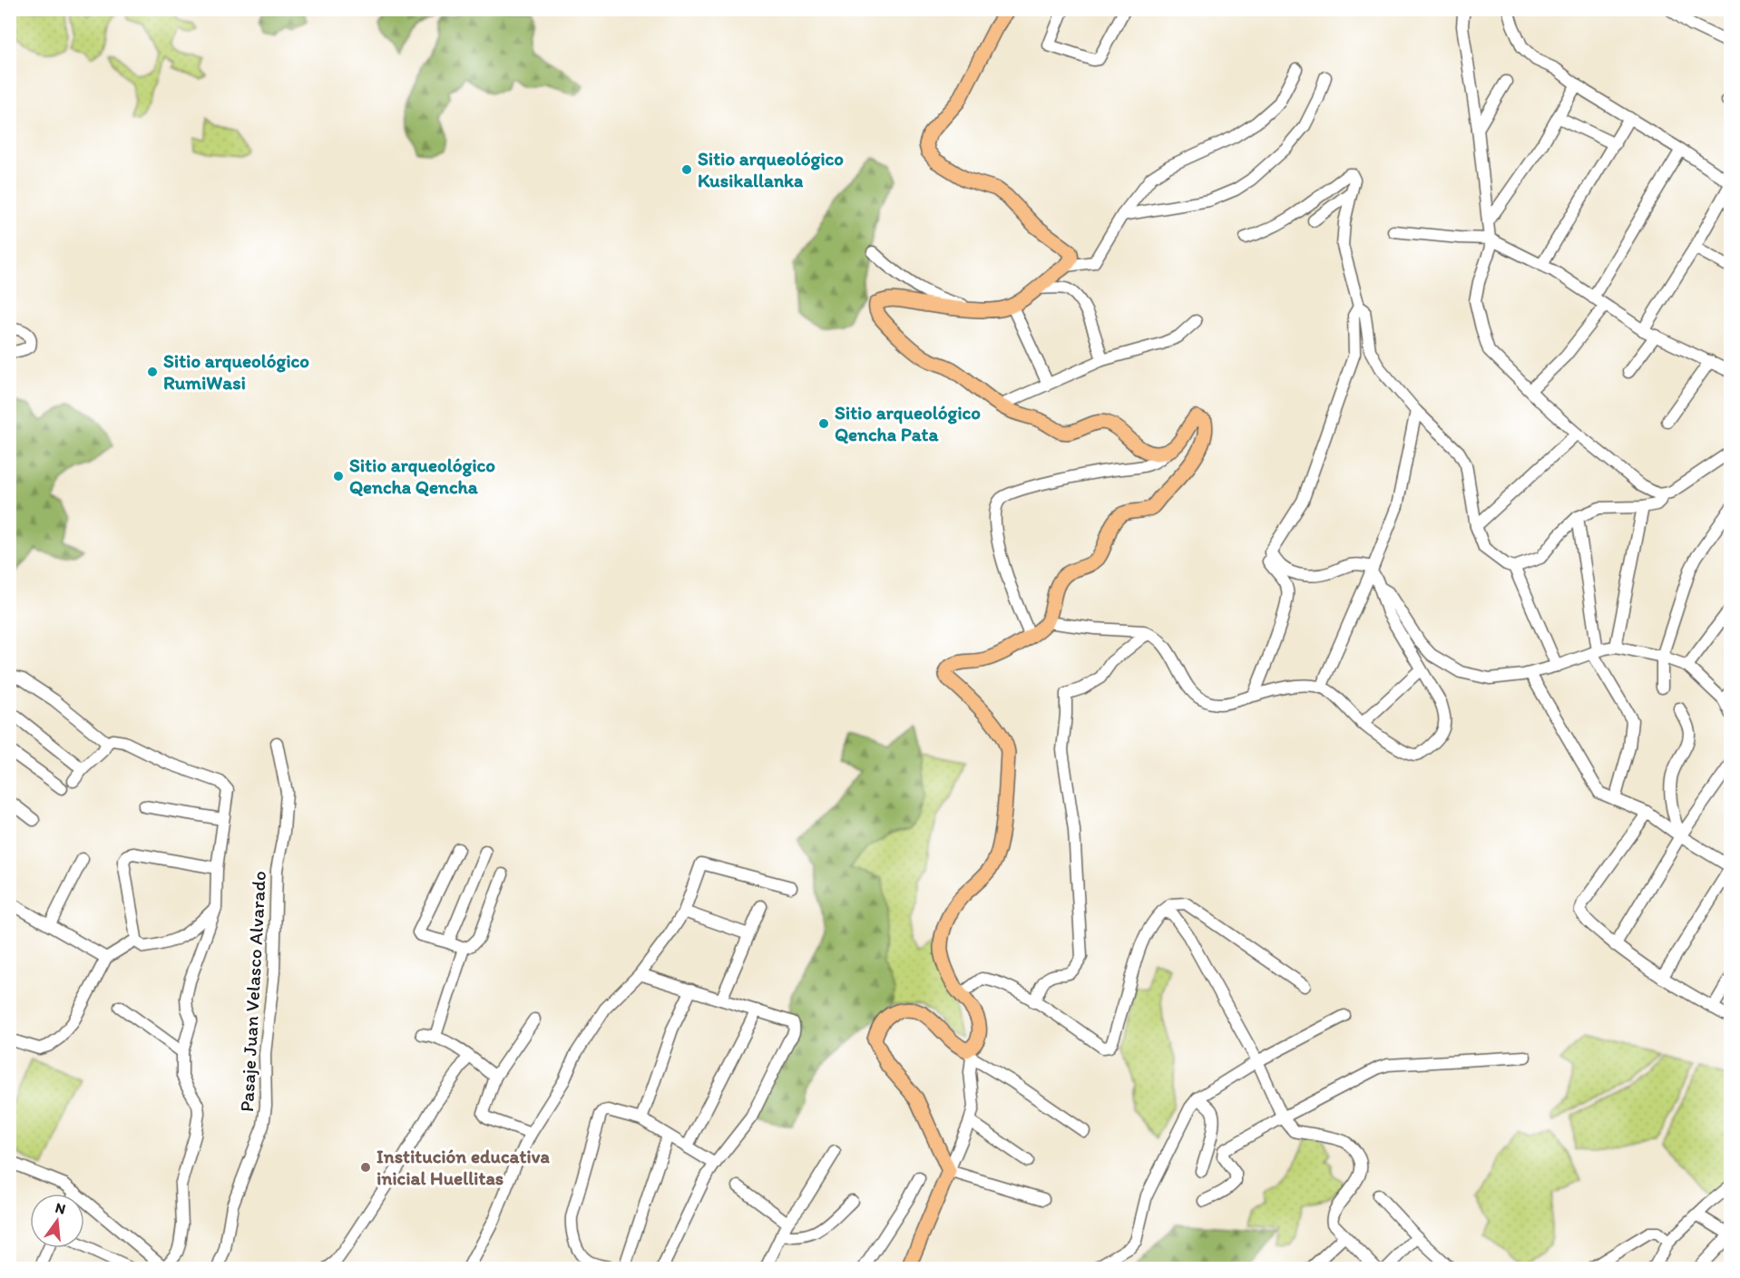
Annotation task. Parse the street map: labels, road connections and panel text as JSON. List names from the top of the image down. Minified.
{"streets":{"street":["Pasaje Juan Velasco Alvarado"]},"places":["Sitio arqueológico Kusikallanka","Sitio arqueológico RumiWasi","Sitio arqueológico Qencha Pata","Sitio arqueológico Qencha Qencha","Institución educativa inicial Huellitas"],"north":"top"}
